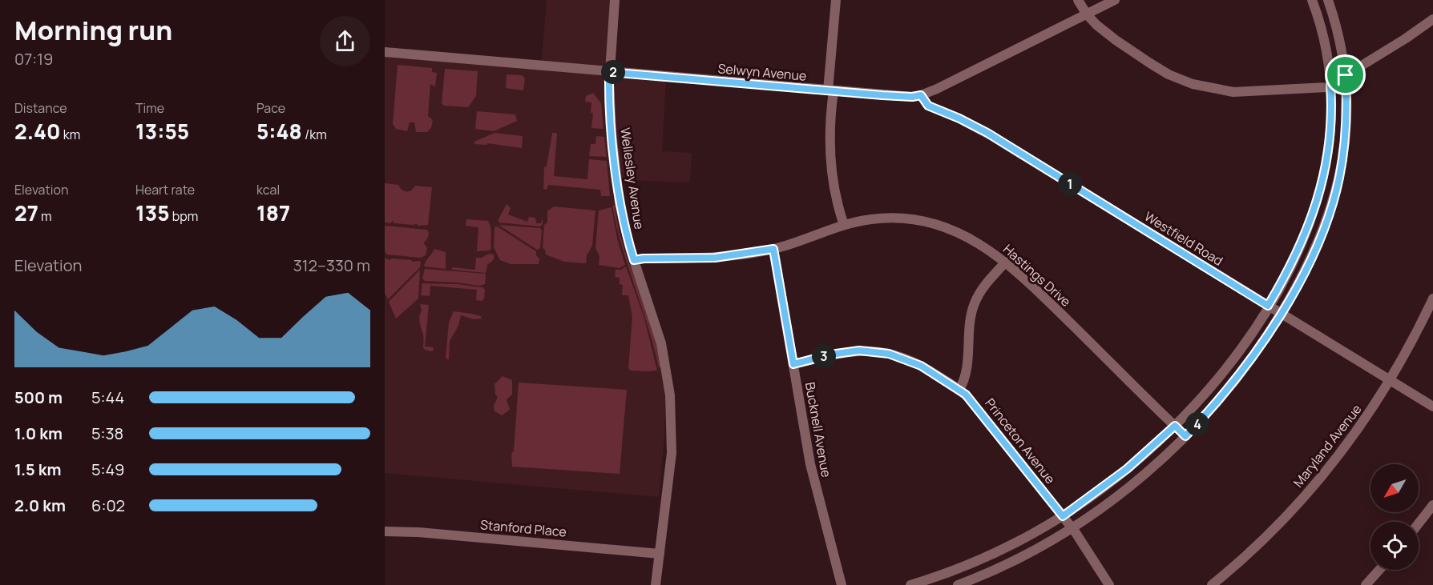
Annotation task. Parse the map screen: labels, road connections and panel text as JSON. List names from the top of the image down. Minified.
{"streets":{"street":["Selwyn Avenue","Wellesley Avenue","Westfield Road","Hastings Drive","Bucknell Avenue","Princeton Avenue","Maryland Avenue","Stanford Place"]},"crossings":[["Selwyn Avenue","Wellesley Avenue"],["Selwyn Avenue","Westfield Road"],["Wellesley Avenue","Hastings Drive"],["Wellesley Avenue","Stanford Place"],["Westfield Road","Maryland Avenue"],["Hastings Drive","Bucknell Avenue"],["Bucknell Avenue","Princeton Avenue"]],"north":"bottom left","page":{"heading":["Morning run","07:19"],"pins":["2","1","3","4"],"stats":[["Distance","2.40 km"],["Time","13:55"],["Pace","5:48 /km"],["Elevation","27 m"],["Heart rate","135 bpm"],["kcal","187"]],"chart":["Elevation","312–330 m"],"list":[{"name":"500 m","note":"5:44"},{"name":"1.0 km","note":"5:38"},{"name":"1.5 km","note":"5:49"},{"name":"2.0 km","note":"6:02"}]}}
